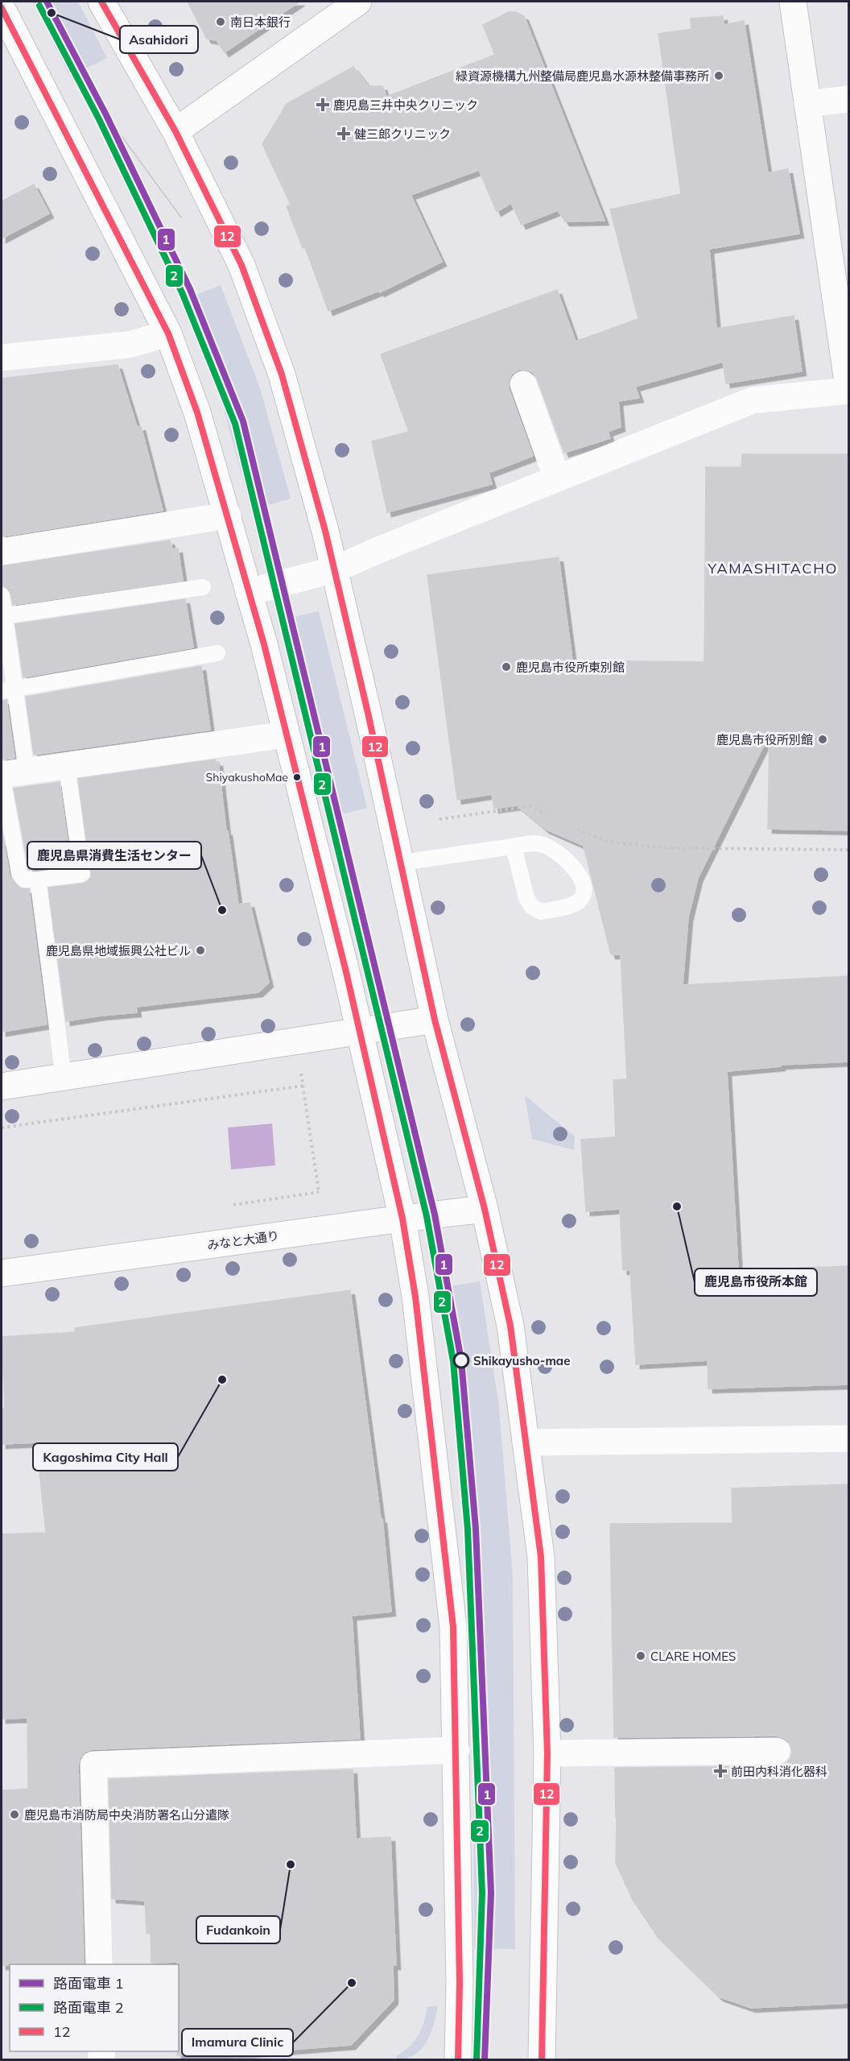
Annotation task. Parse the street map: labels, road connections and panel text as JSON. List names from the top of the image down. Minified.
{"streets":{"street":["みなと大通り"]},"districts":["YAMASHITACHO"],"places":{"other":["Asahidori","南日本銀行","緑資源機構九州整備局鹿児島水源林整備事務所","鹿児島市役所東別館","鹿児島市役所別館","ShiyakushoMae","鹿児島県消費生活センター","鹿児島県地域振興公社ビル","鹿児島市役所本館","Shikayusho-mae","Kagoshima City Hall","CLARE HOMES","鹿児島市消防局中央消防署名山分遣隊","Fudankoin","Imamura Clinic"],"health":["鹿児島三井中央クリニック","健三郎クリニック","前田内科消化器科"]},"lines":["tram line 1","transit line 12","tram line 2"],"legend":["路面電車 1","路面電車 2","12"]}
